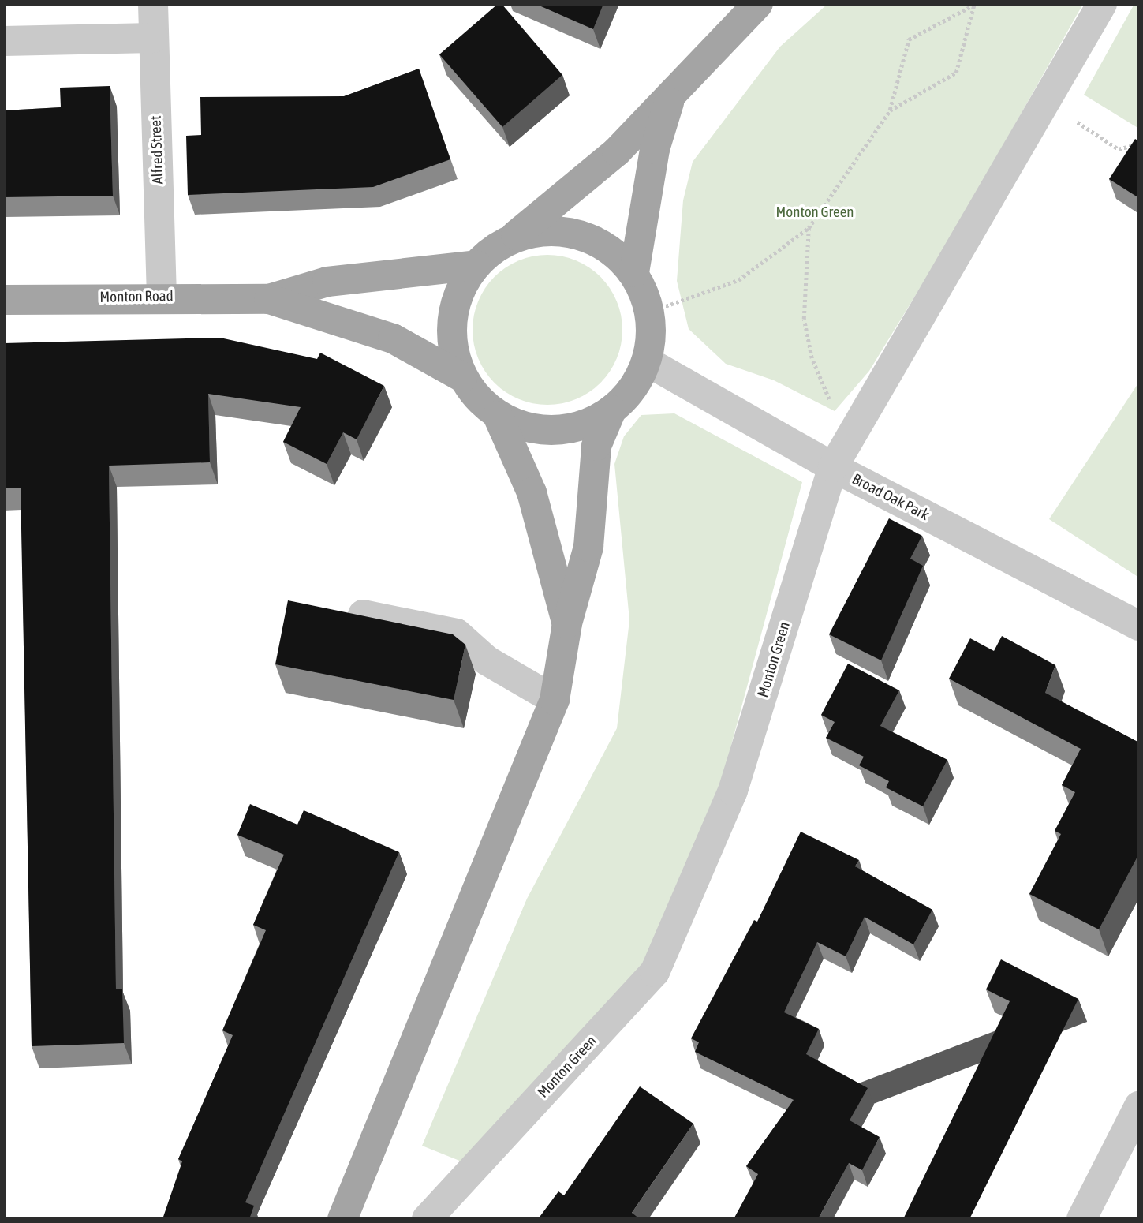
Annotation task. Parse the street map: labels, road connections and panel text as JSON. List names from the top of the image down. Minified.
{"streets":{"main road":["Monton Road"],"street":["Alfred Street","Broad Oak Park","Monton Green"]},"crossings":[["Alfred Street","Monton Road"],["Broad Oak Park","Monton Green"]],"parks":["Monton Green"]}
